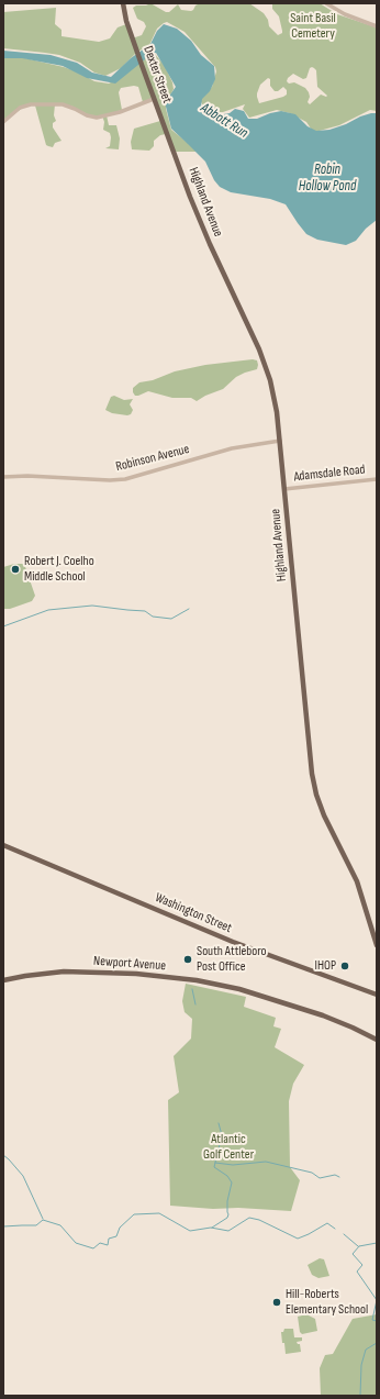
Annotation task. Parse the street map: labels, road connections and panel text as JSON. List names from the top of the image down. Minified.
{"streets":{"main road":["Dexter Street","Highland Avenue","Washington Street","Newport Avenue"],"street":["Robinson Avenue","Adamsdale Road"]},"crossings":[["Dexter Street","Highland Avenue"],["Highland Avenue","Robinson Avenue"],["Highland Avenue","Adamsdale Road"]],"water":["Abbott Run","Robin Hollow Pond"],"parks":["Saint Basil Cemetery","Atlantic Golf Center"],"places":["Robert J. Coelho Middle School","South Attleboro Post Office","IHOP","Hill-Roberts Elementary School"]}
